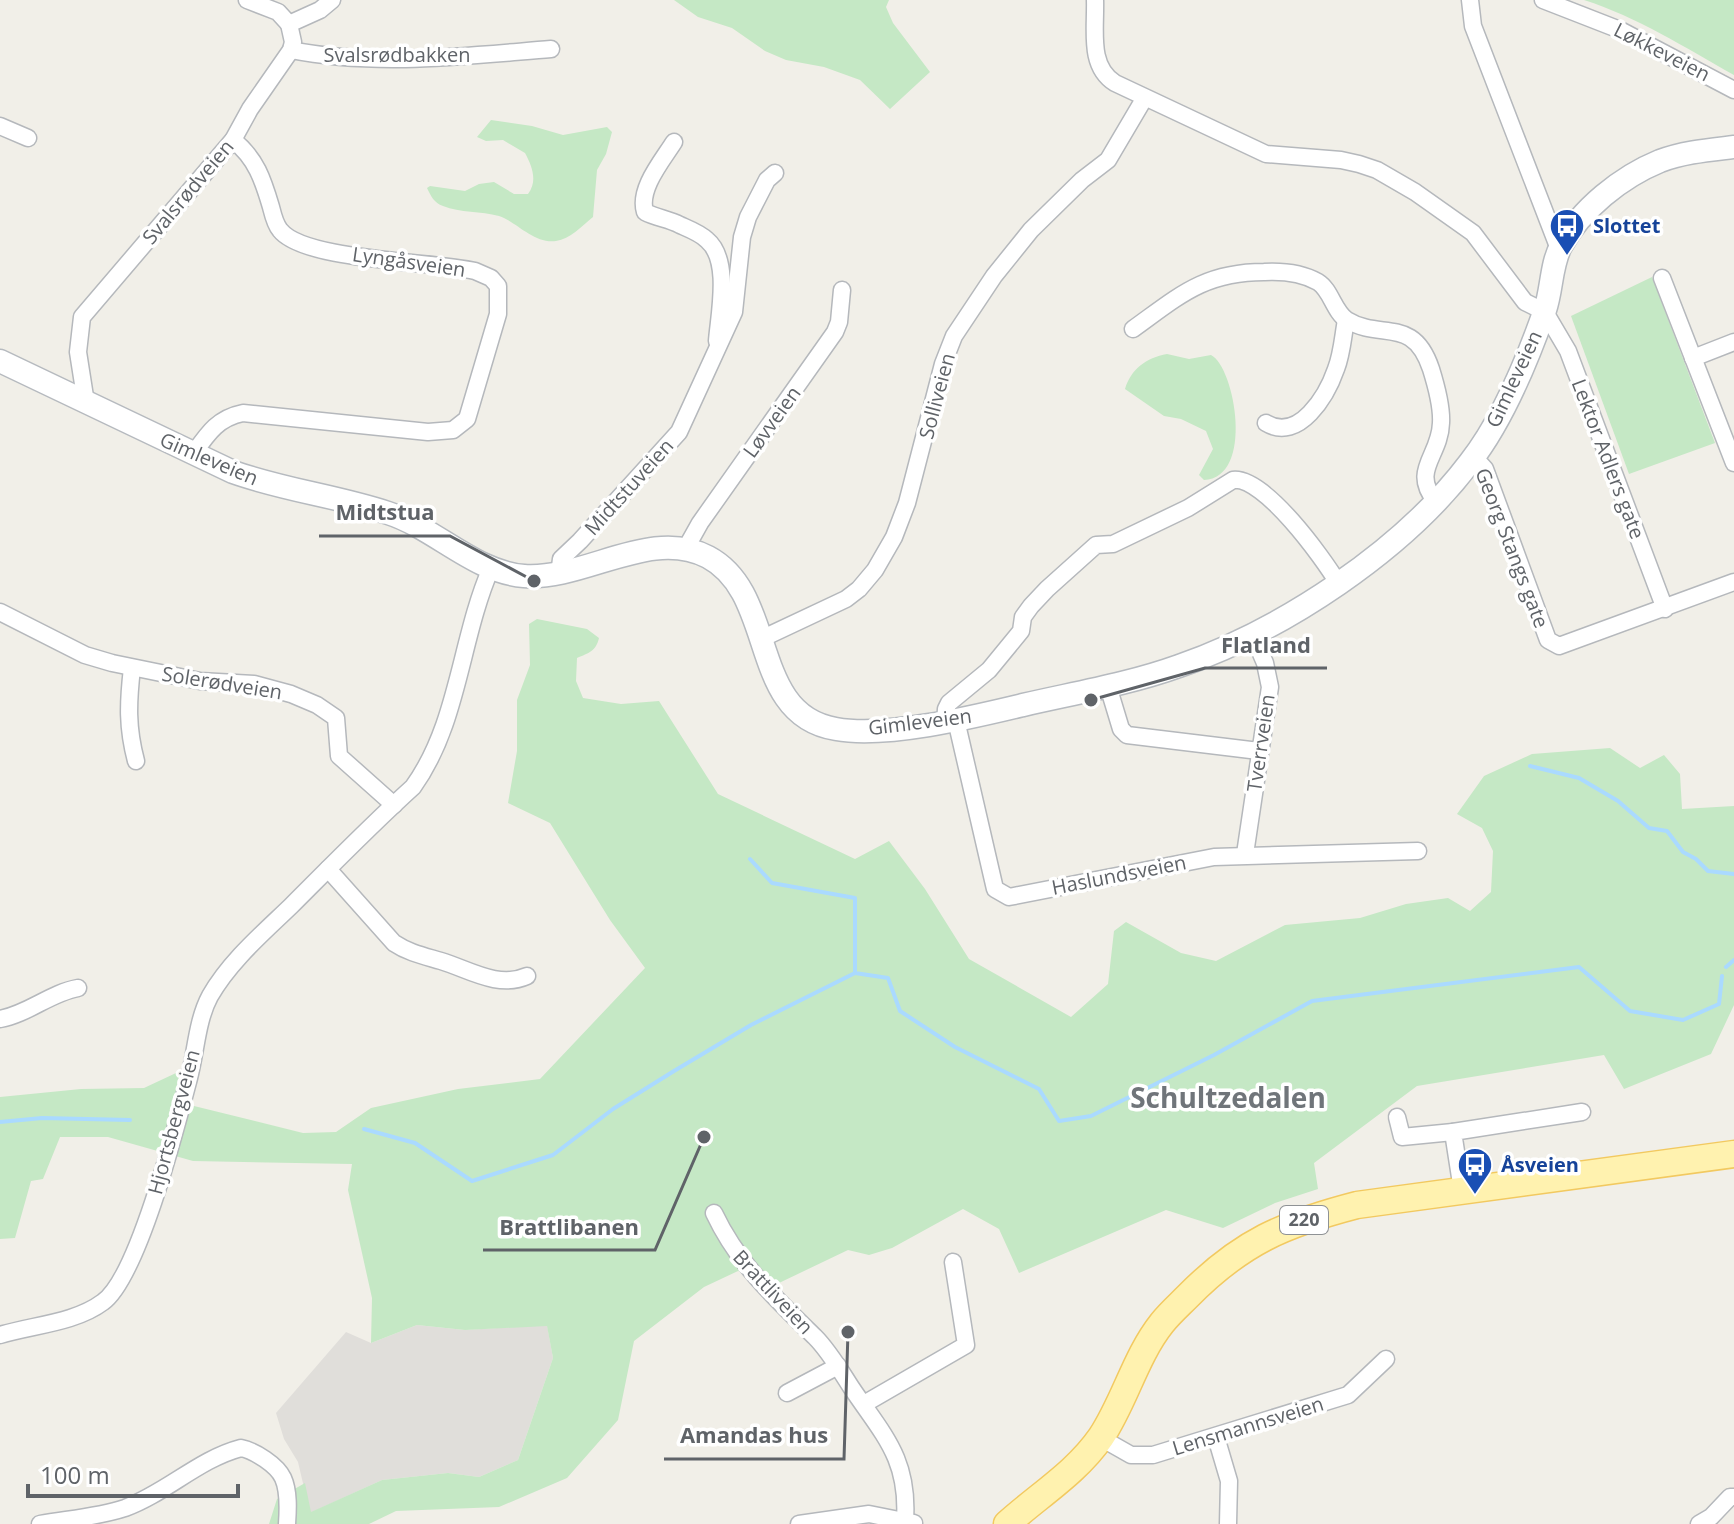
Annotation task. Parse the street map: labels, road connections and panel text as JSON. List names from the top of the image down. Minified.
{"streets":{"main road":["220"],"street":["Løkkeveien","Svalsrødbakken","Svalsrødveien","Lyngåsveien","Gimleveien","Solliveien","Løvveien","Lektor Adlers gate","Midtstuveien","Georg Stangs gate","Solerødveien","Tverrveien","Haslundsveien","Hjortsbergveien","Brattliveien","Lensmannsveien"]},"crossings":[["Svalsrødbakken","Svalsrødveien"],["Svalsrødveien","Lyngåsveien"],["Svalsrødveien","Gimleveien"],["Lyngåsveien","Gimleveien"],["Gimleveien","Solliveien"],["Gimleveien","Løvveien"],["Gimleveien","Lektor Adlers gate"],["Gimleveien","Midtstuveien"],["Gimleveien","Georg Stangs gate"],["Gimleveien","Tverrveien"],["Gimleveien","Haslundsveien"],["Gimleveien","Hjortsbergveien"],["Lektor Adlers gate","Georg Stangs gate"],["Solerødveien","Hjortsbergveien"],["Tverrveien","Haslundsveien"],["220","Lensmannsveien"]],"districts":["Schultzedalen"],"places":{"bus stop":["Slottet","Åsveien"],"other":["Midtstua","Flatland","Brattlibanen","Amandas hus"]},"scale_bar":"100 m"}
